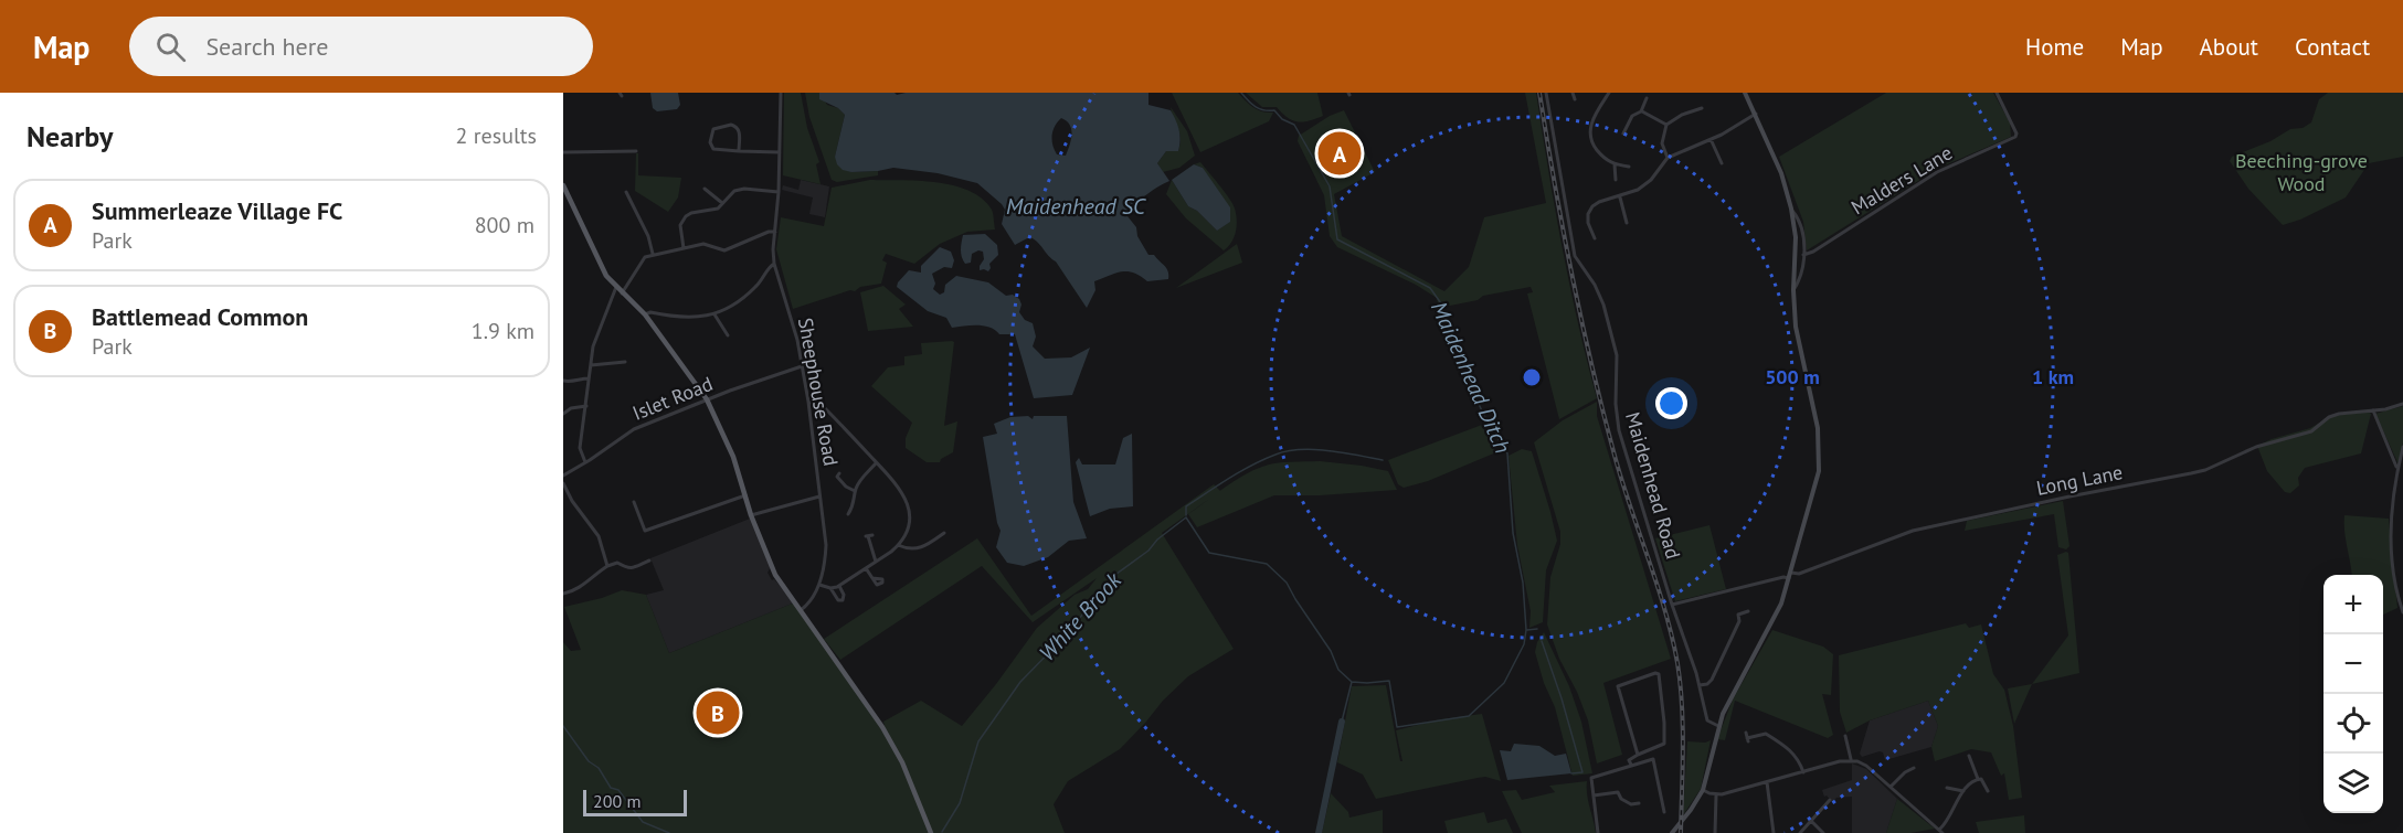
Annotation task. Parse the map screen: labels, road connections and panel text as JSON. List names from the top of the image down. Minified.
{"streets":{"street":["Malders Lane","Sheephouse Road","Islet Road","Long Lane","Maidenhead Road"]},"crossings":[["Sheephouse Road","Islet Road"],["Long Lane","Maidenhead Road"]],"water":["Maidenhead SC","Maidenhead Ditch","White Brook"],"parks":["Beeching-grove Wood"],"scale_bar":"200 m","page":{"header":"Map","search":"Search here","nav":["Home","Map","About","Contact"],"heading":["Nearby","2 results"],"pins":["A","B"],"list":[{"mark":"A","name":"Summerleaze Village FC","note":"Park","value":"800 m"},{"mark":"B","name":"Battlemead Common","note":"Park","value":"1.9 km"}],"map_buttons":["+","−"],"scale":"200 m"},"rings":["500 m","1 km"]}
